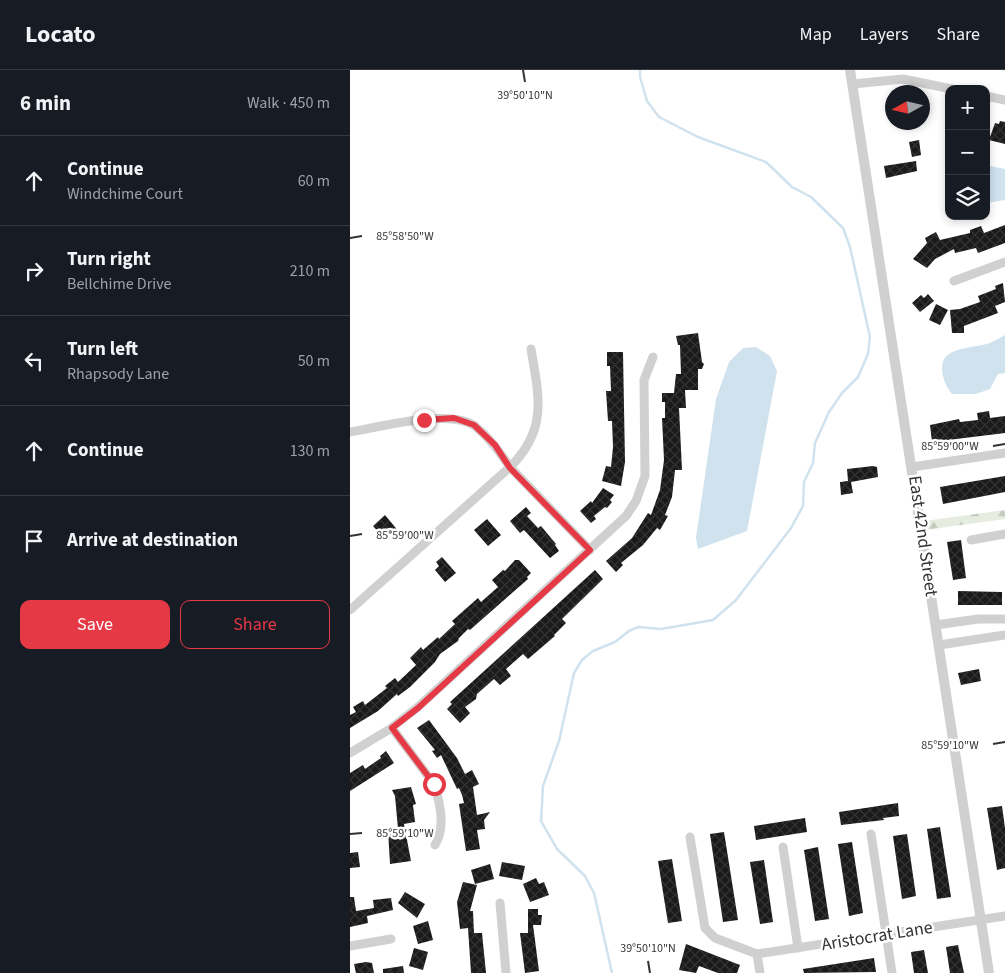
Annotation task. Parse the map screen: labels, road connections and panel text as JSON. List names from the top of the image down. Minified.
{"streets":{"street":["East 42nd Street","Aristocrat Lane"]},"crossings":[["East 42nd Street","Aristocrat Lane"]],"north":"left","page":{"header":"Locato","nav":["Map","Layers","Share"],"heading":["6 min","Walk · 450 m"],"map_buttons":["+","−"],"list":[["Continue","Windchime Court","60 m"],["Turn right","Bellchime Drive","210 m"],["Turn left","Rhapsody Lane","50 m"],["Continue","130 m"],"Arrive at destination"],"buttons":["Save","Share"]},"coordinates":["39°50'10\"N","85°58'50\"W","85°59'00\"W","85°59'10\"W"]}
